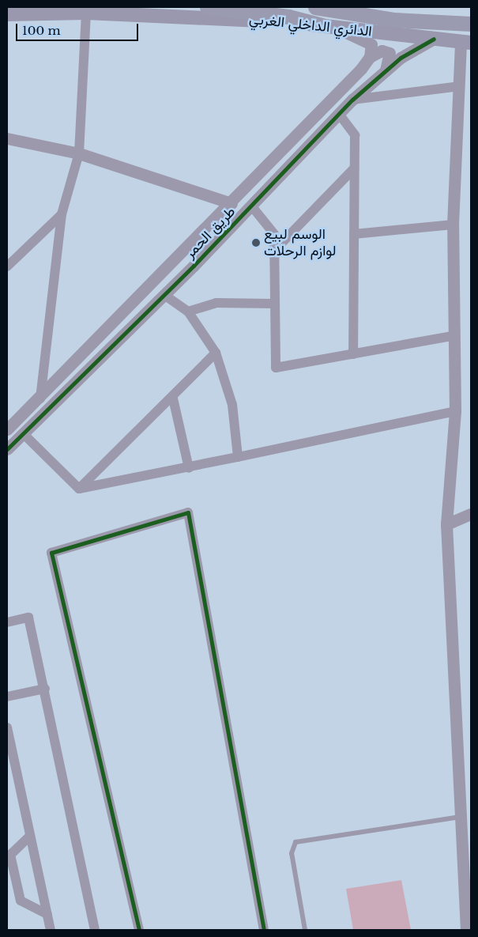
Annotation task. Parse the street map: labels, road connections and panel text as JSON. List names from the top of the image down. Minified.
{"streets":{"main road":["الدائري الداخلي الغربي"],"street":["طريق الحمر"]},"crossings":[["الدائري الداخلي الغربي","طريق الحمر"]],"places":["الوسم لبيع لوازم الرحلات"],"scale_bar":"100 m"}
